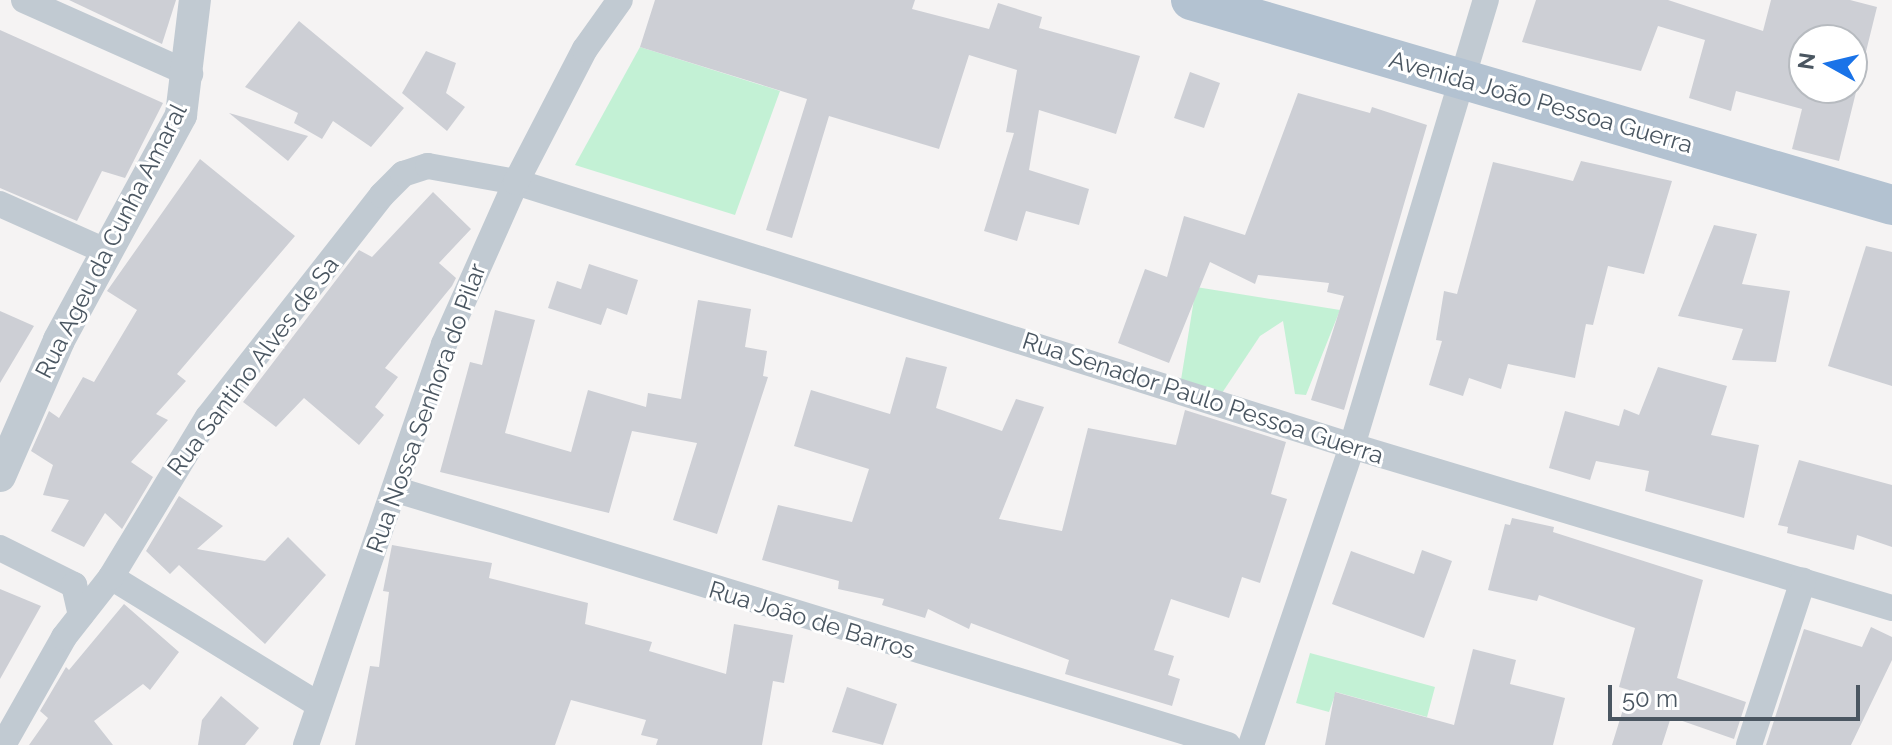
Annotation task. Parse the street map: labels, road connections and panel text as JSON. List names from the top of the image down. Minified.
{"streets":{"main road":["Avenida João Pessoa Guerra"],"street":["Rua Ageu da Cunha Amaral","Rua Santino Alves de Sa","Rua Senador Paulo Pessoa Guerra","Rua Nossa Senhora do Pilar","Rua João de Barros"]},"crossings":[["Rua Santino Alves de Sa","Rua Senador Paulo Pessoa Guerra"],["Rua Santino Alves de Sa","Rua Nossa Senhora do Pilar"],["Rua Senador Paulo Pessoa Guerra","Rua Nossa Senhora do Pilar"],["Rua Nossa Senhora do Pilar","Rua João de Barros"]],"scale_bar":"50 m","north":"left"}
